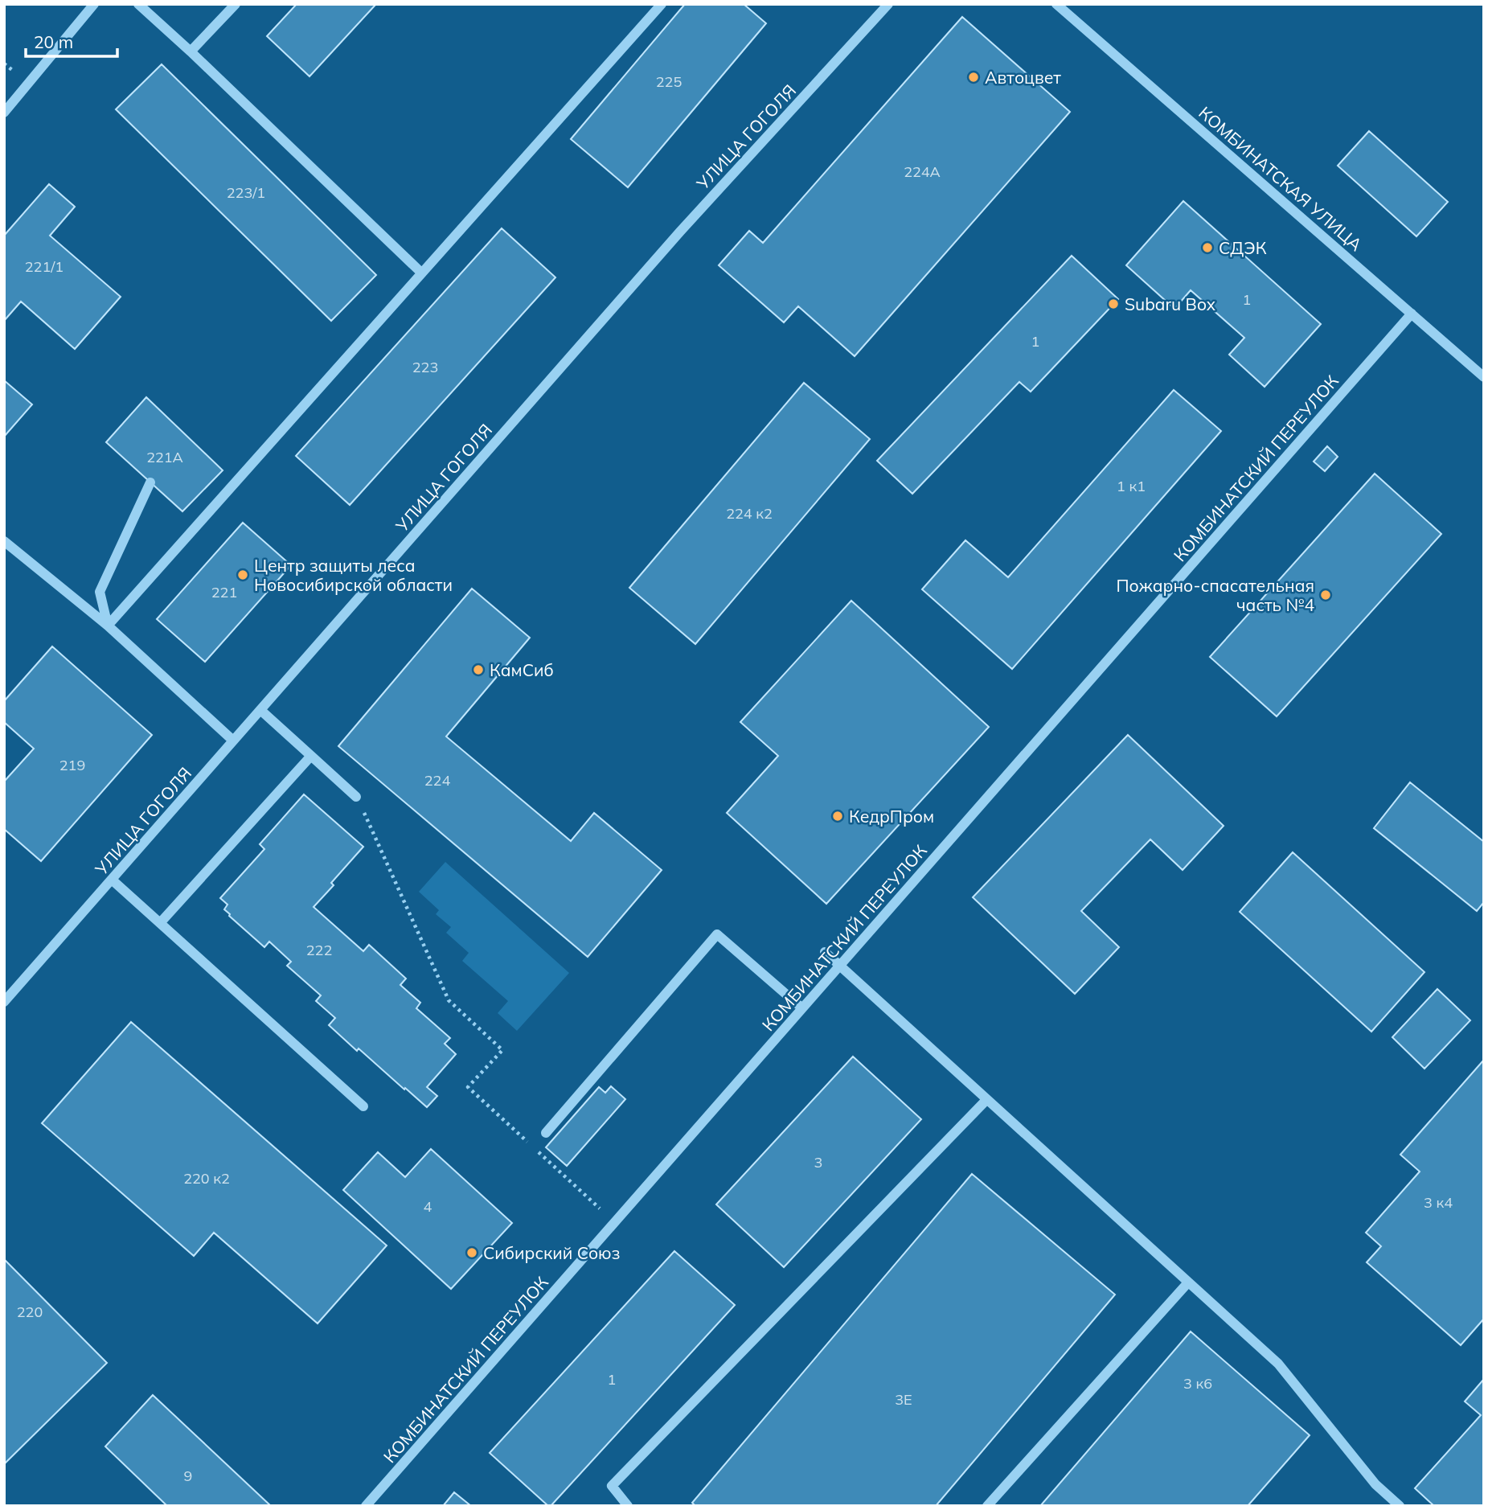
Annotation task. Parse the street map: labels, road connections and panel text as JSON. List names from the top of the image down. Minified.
{"streets":{"street":["УЛИЦА ГОГОЛЯ","КОМБИНАТСКАЯ УЛИЦА","КОМБИНАТСКИЙ ПЕРЕУЛОК"]},"crossings":[["КОМБИНАТСКАЯ УЛИЦА","КОМБИНАТСКИЙ ПЕРЕУЛОК"]],"places":["Автоцвет","СДЭК","Subaru Box","Центр защиты леса Новосибирской области","Пожарно-спасательная часть №4","КамСиб","КедрПром","Сибирский Союз"],"house_numbers":["225","224А","223/1","221/1","1","1","223","221А","1 к1","224 к2","221","219","224","222","3","220 к2","3 к4","4","220","1","3 к6","3Е","9"],"scale_bar":"20 m"}
